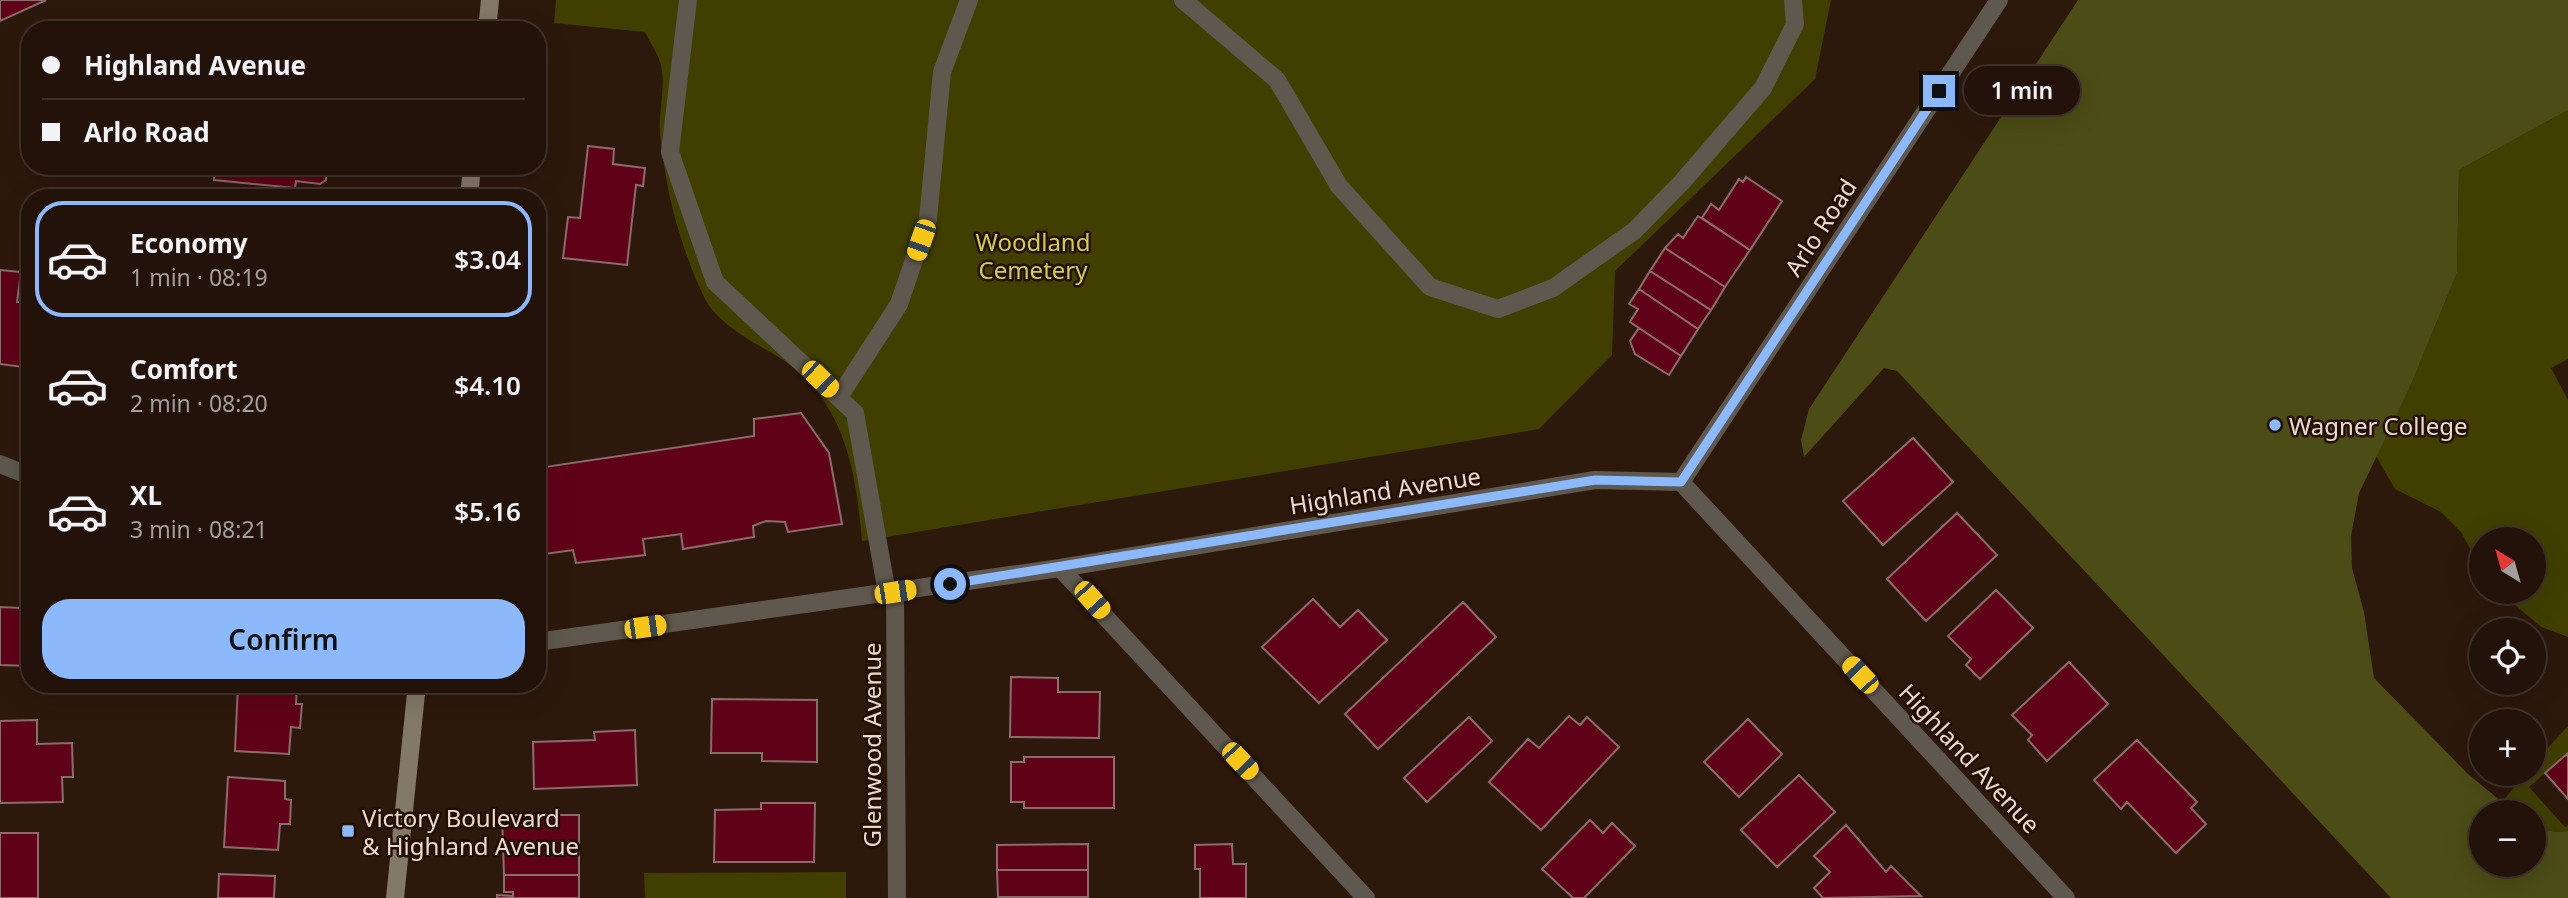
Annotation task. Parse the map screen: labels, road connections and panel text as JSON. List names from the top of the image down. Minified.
{"streets":{"street":["Arlo Road","Highland Avenue","Glenwood Avenue"]},"crossings":[["Arlo Road","Highland Avenue"],["Highland Avenue","Glenwood Avenue"]],"parks":["Woodland Cemetery"],"places":{"other":["Wagner College"],"transit":["Victory Boulevard & Highland Avenue"]},"north":"top left","page":{"banner":["Highland Avenue","Arlo Road"],"bubble":"1 min","list":[{"name":"Economy","note":"1 min · 08:19","value":"$3.04"},{"name":"Comfort","note":"2 min · 08:20","value":"$4.10"},{"name":"XL","note":"3 min · 08:21","value":"$5.16"}],"map_buttons":["+","−"],"buttons":"Confirm"}}
